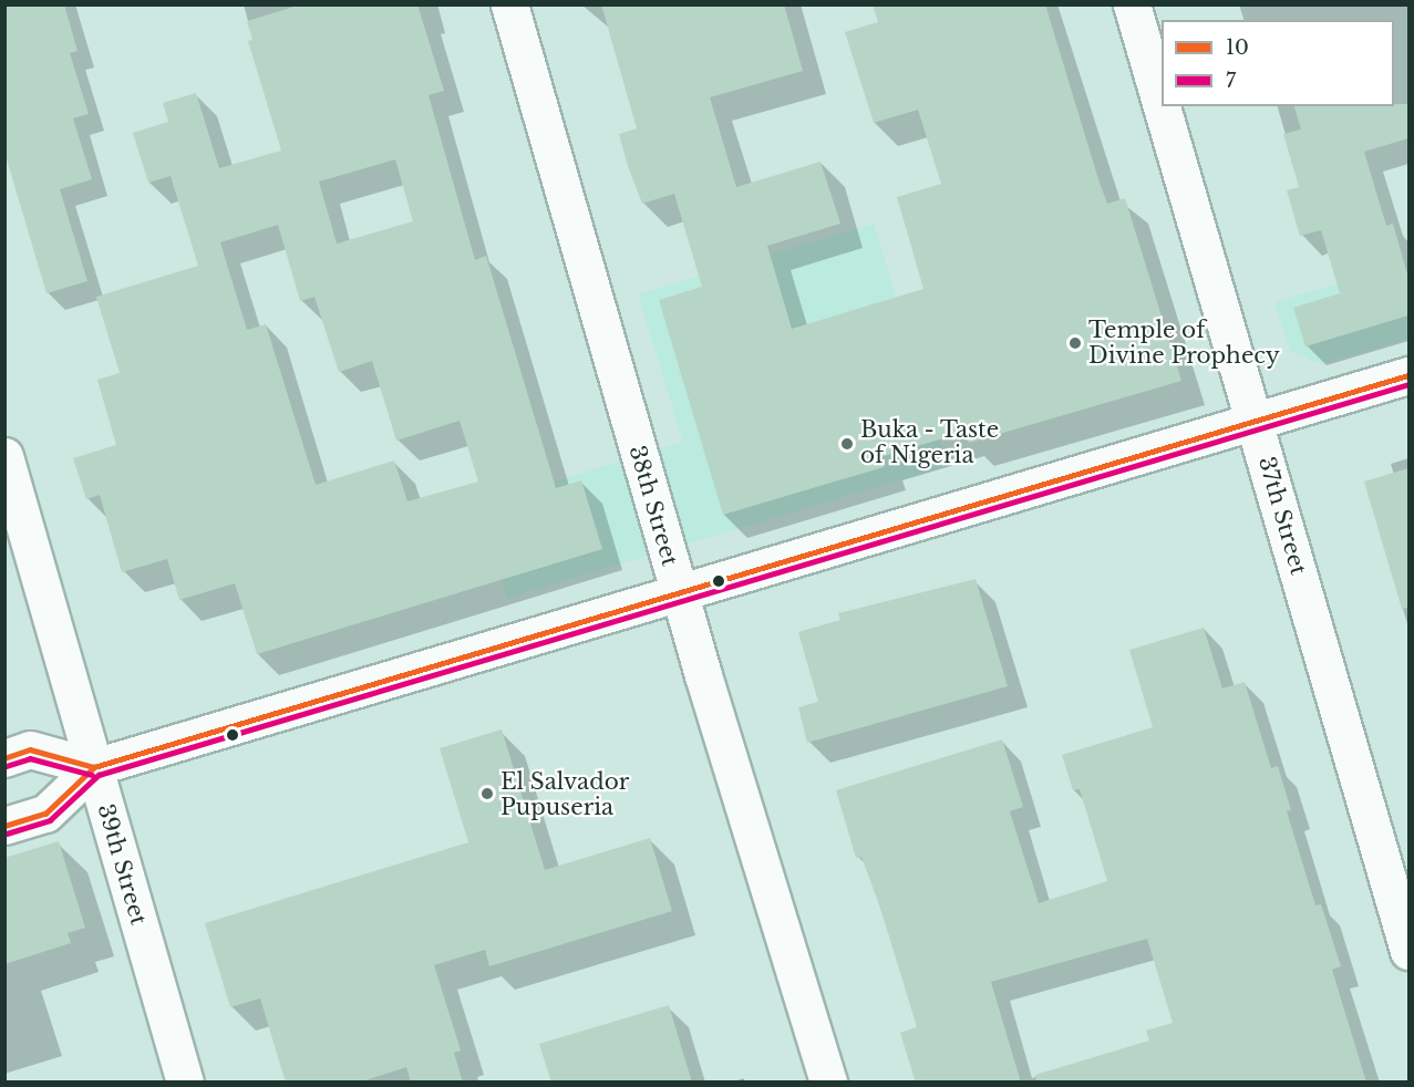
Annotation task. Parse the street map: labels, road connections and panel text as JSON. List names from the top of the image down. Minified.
{"streets":{"street":["38th Street","37th Street","39th Street"]},"places":["Temple of Divine Prophecy","Buka - Taste of Nigeria","El Salvador Pupuseria"],"lines":["transit line 10","transit line 7"],"legend":["10","7"]}
